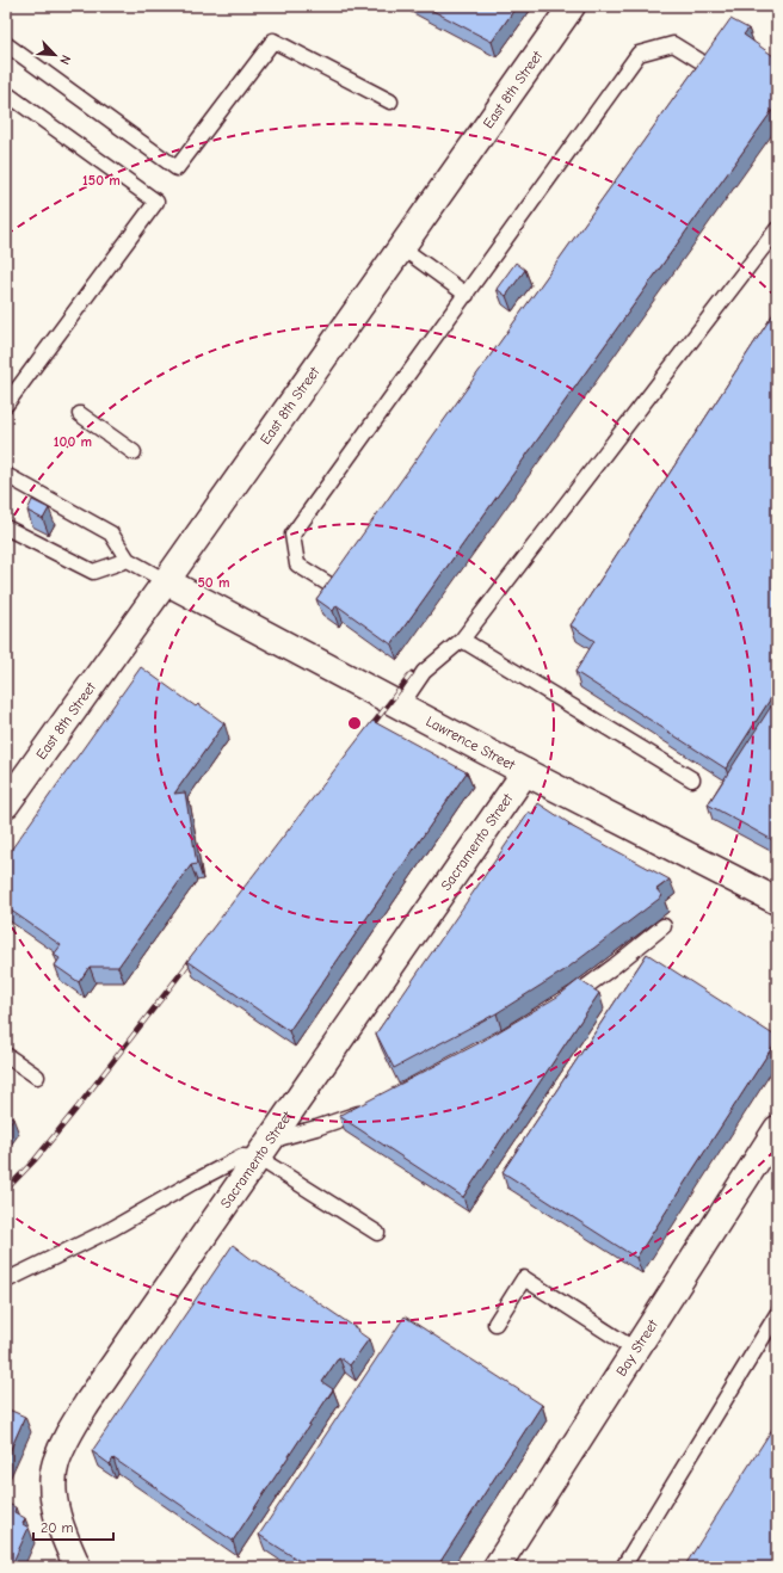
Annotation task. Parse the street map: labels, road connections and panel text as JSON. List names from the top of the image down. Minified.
{"streets":{"street":["East 8th Street","Lawrence Street","Sacramento Street","Bay Street"]},"crossings":[["East 8th Street","Lawrence Street"],["Lawrence Street","Sacramento Street"]],"scale_bar":"20 m","north":"bottom right","rings":["150 m","100 m","50 m"]}
